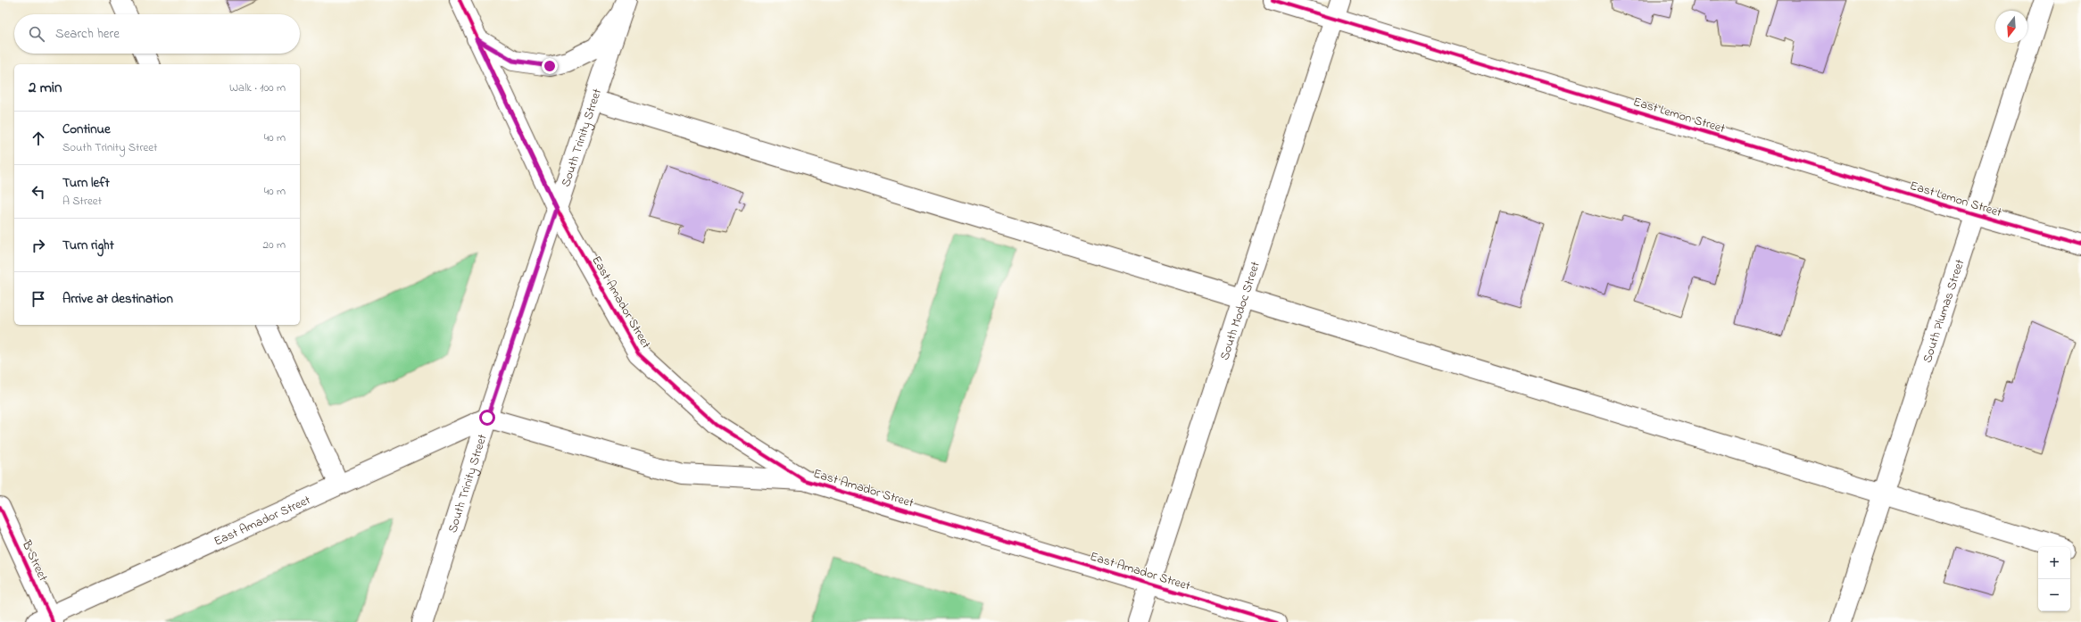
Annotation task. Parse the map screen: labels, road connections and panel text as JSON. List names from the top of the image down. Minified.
{"streets":{"street":["East Lemon Street","South Trinity Street","East Amador Street","South Modoc Street","South Plumas Street","B Street"]},"crossings":[["East Lemon Street","South Modoc Street"],["East Lemon Street","South Plumas Street"],["South Trinity Street","East Amador Street"],["East Amador Street","South Modoc Street"],["East Amador Street","B Street"]],"north":"bottom","page":{"search":"Search here","heading":["2 min","Walk · 100 m"],"list":[["Continue","South Trinity Street","40 m"],["Turn left","A Street","40 m"],["Turn right","20 m"],"Arrive at destination"],"map_buttons":["+","−"]}}
